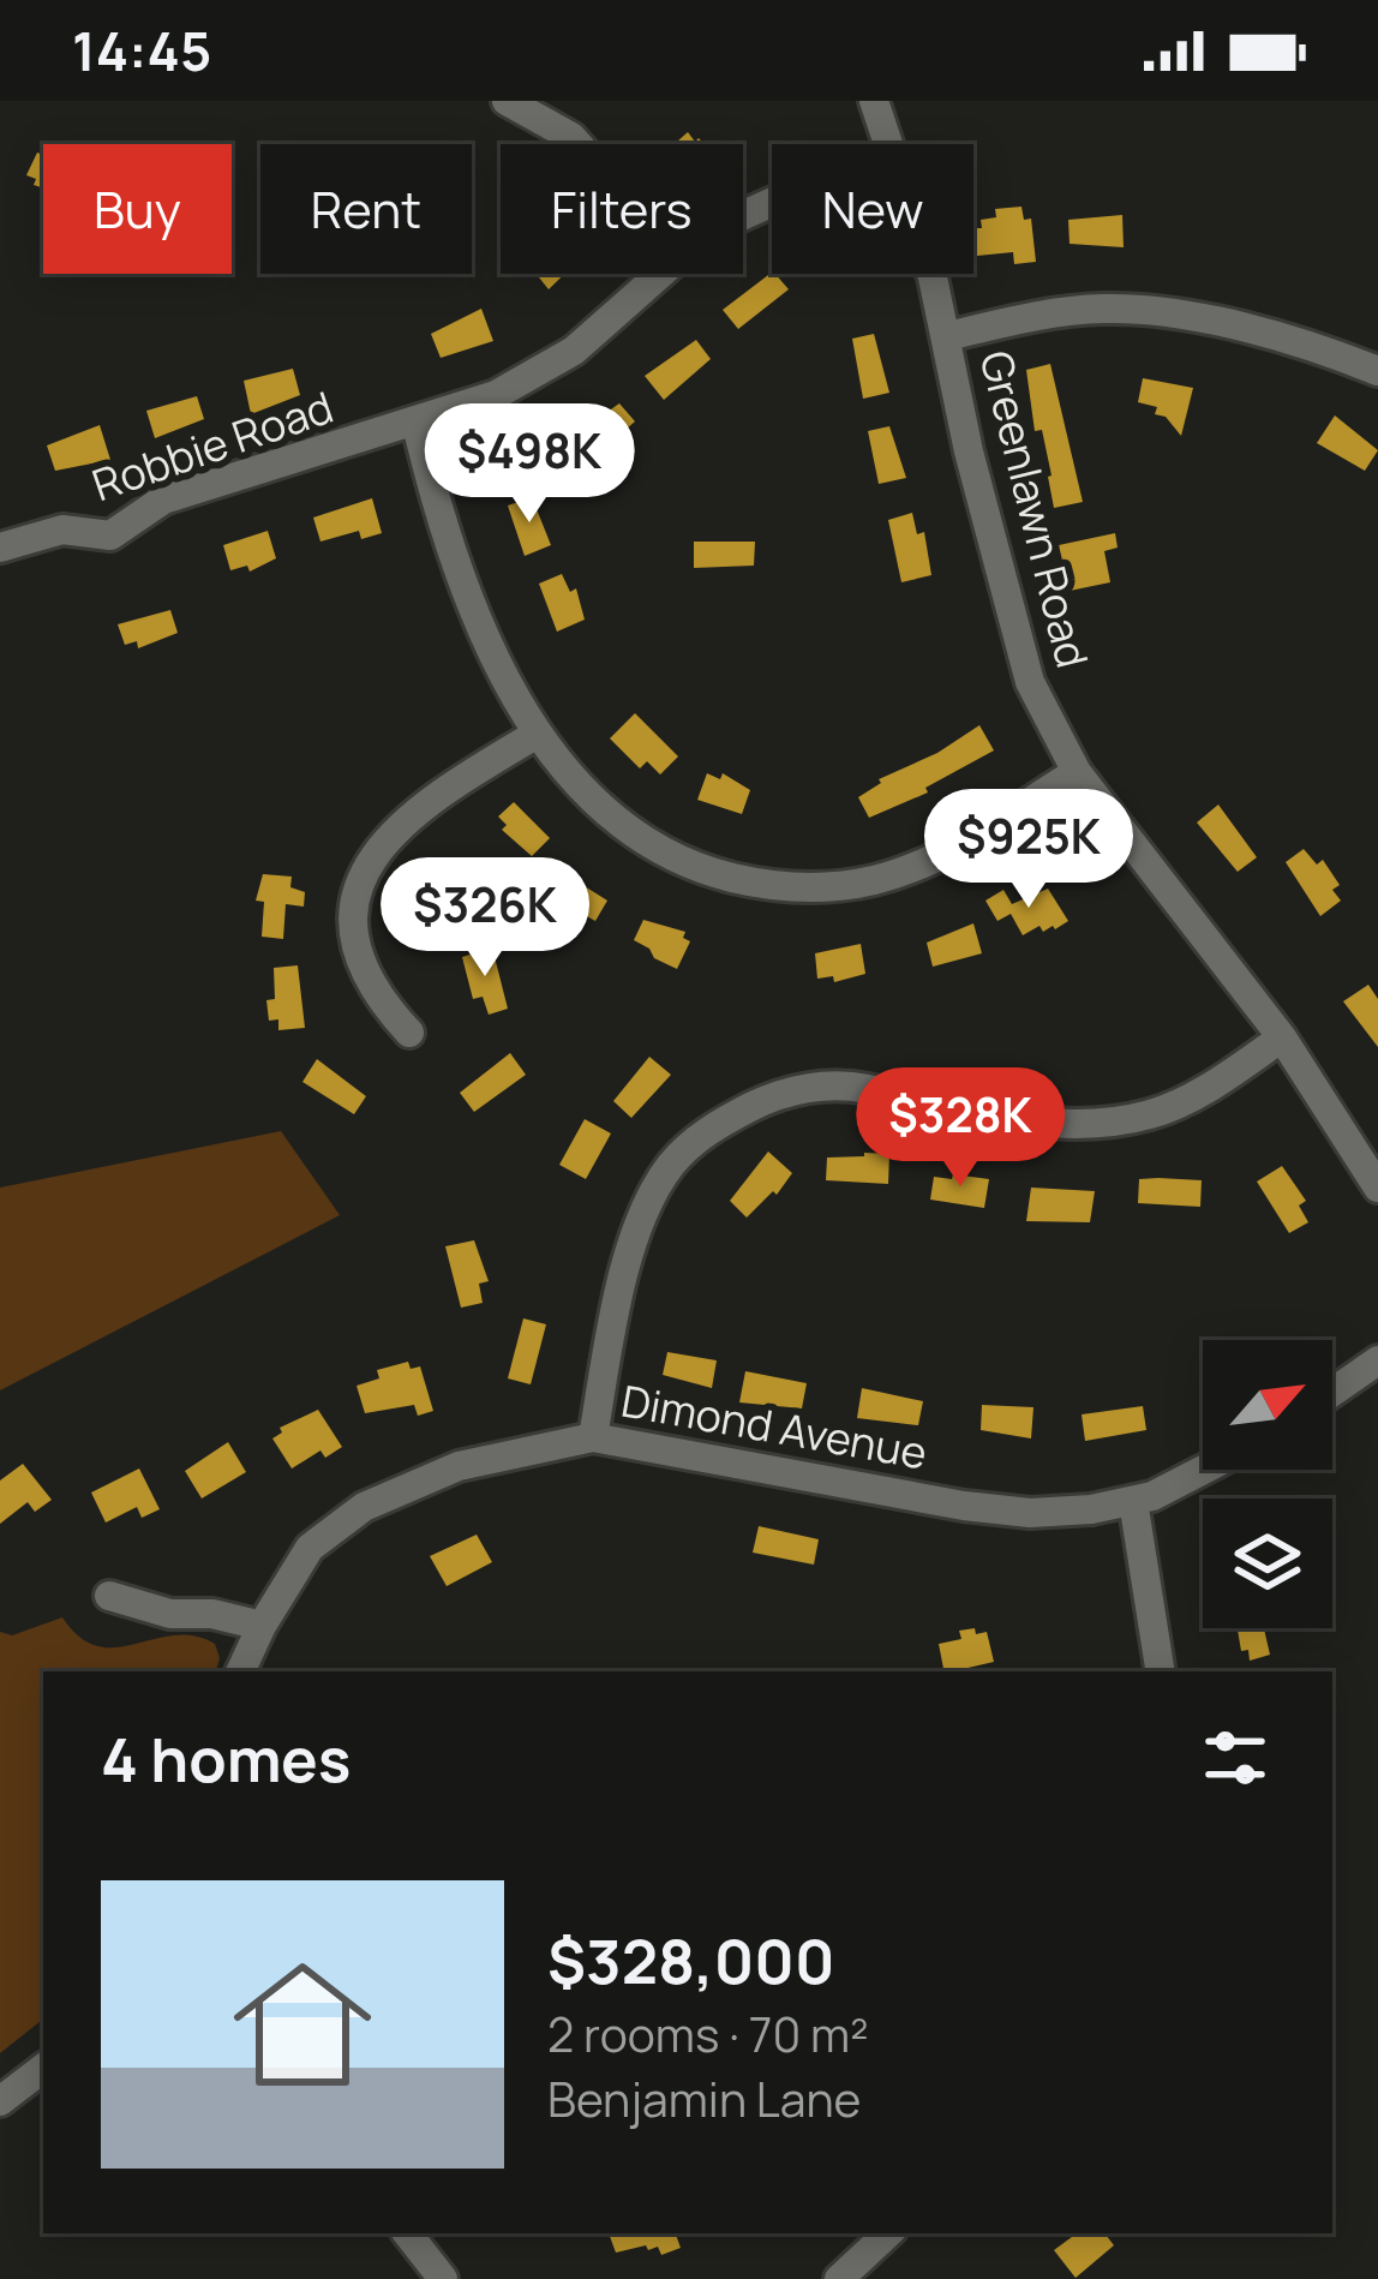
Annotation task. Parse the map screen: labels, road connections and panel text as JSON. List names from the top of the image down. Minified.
{"streets":{"street":["Robbie Road","Greenlawn Road","Dimond Avenue"]},"north":"top right","page":{"status":"14:45","chip":["Buy","Rent","Filters","New"],"price":["$498K","$925K","$326K","$328K"],"heading":"4 homes","list":[{"name":"$328,000","note":"2 rooms · 70 m² · Benjamin Lane"}]}}
